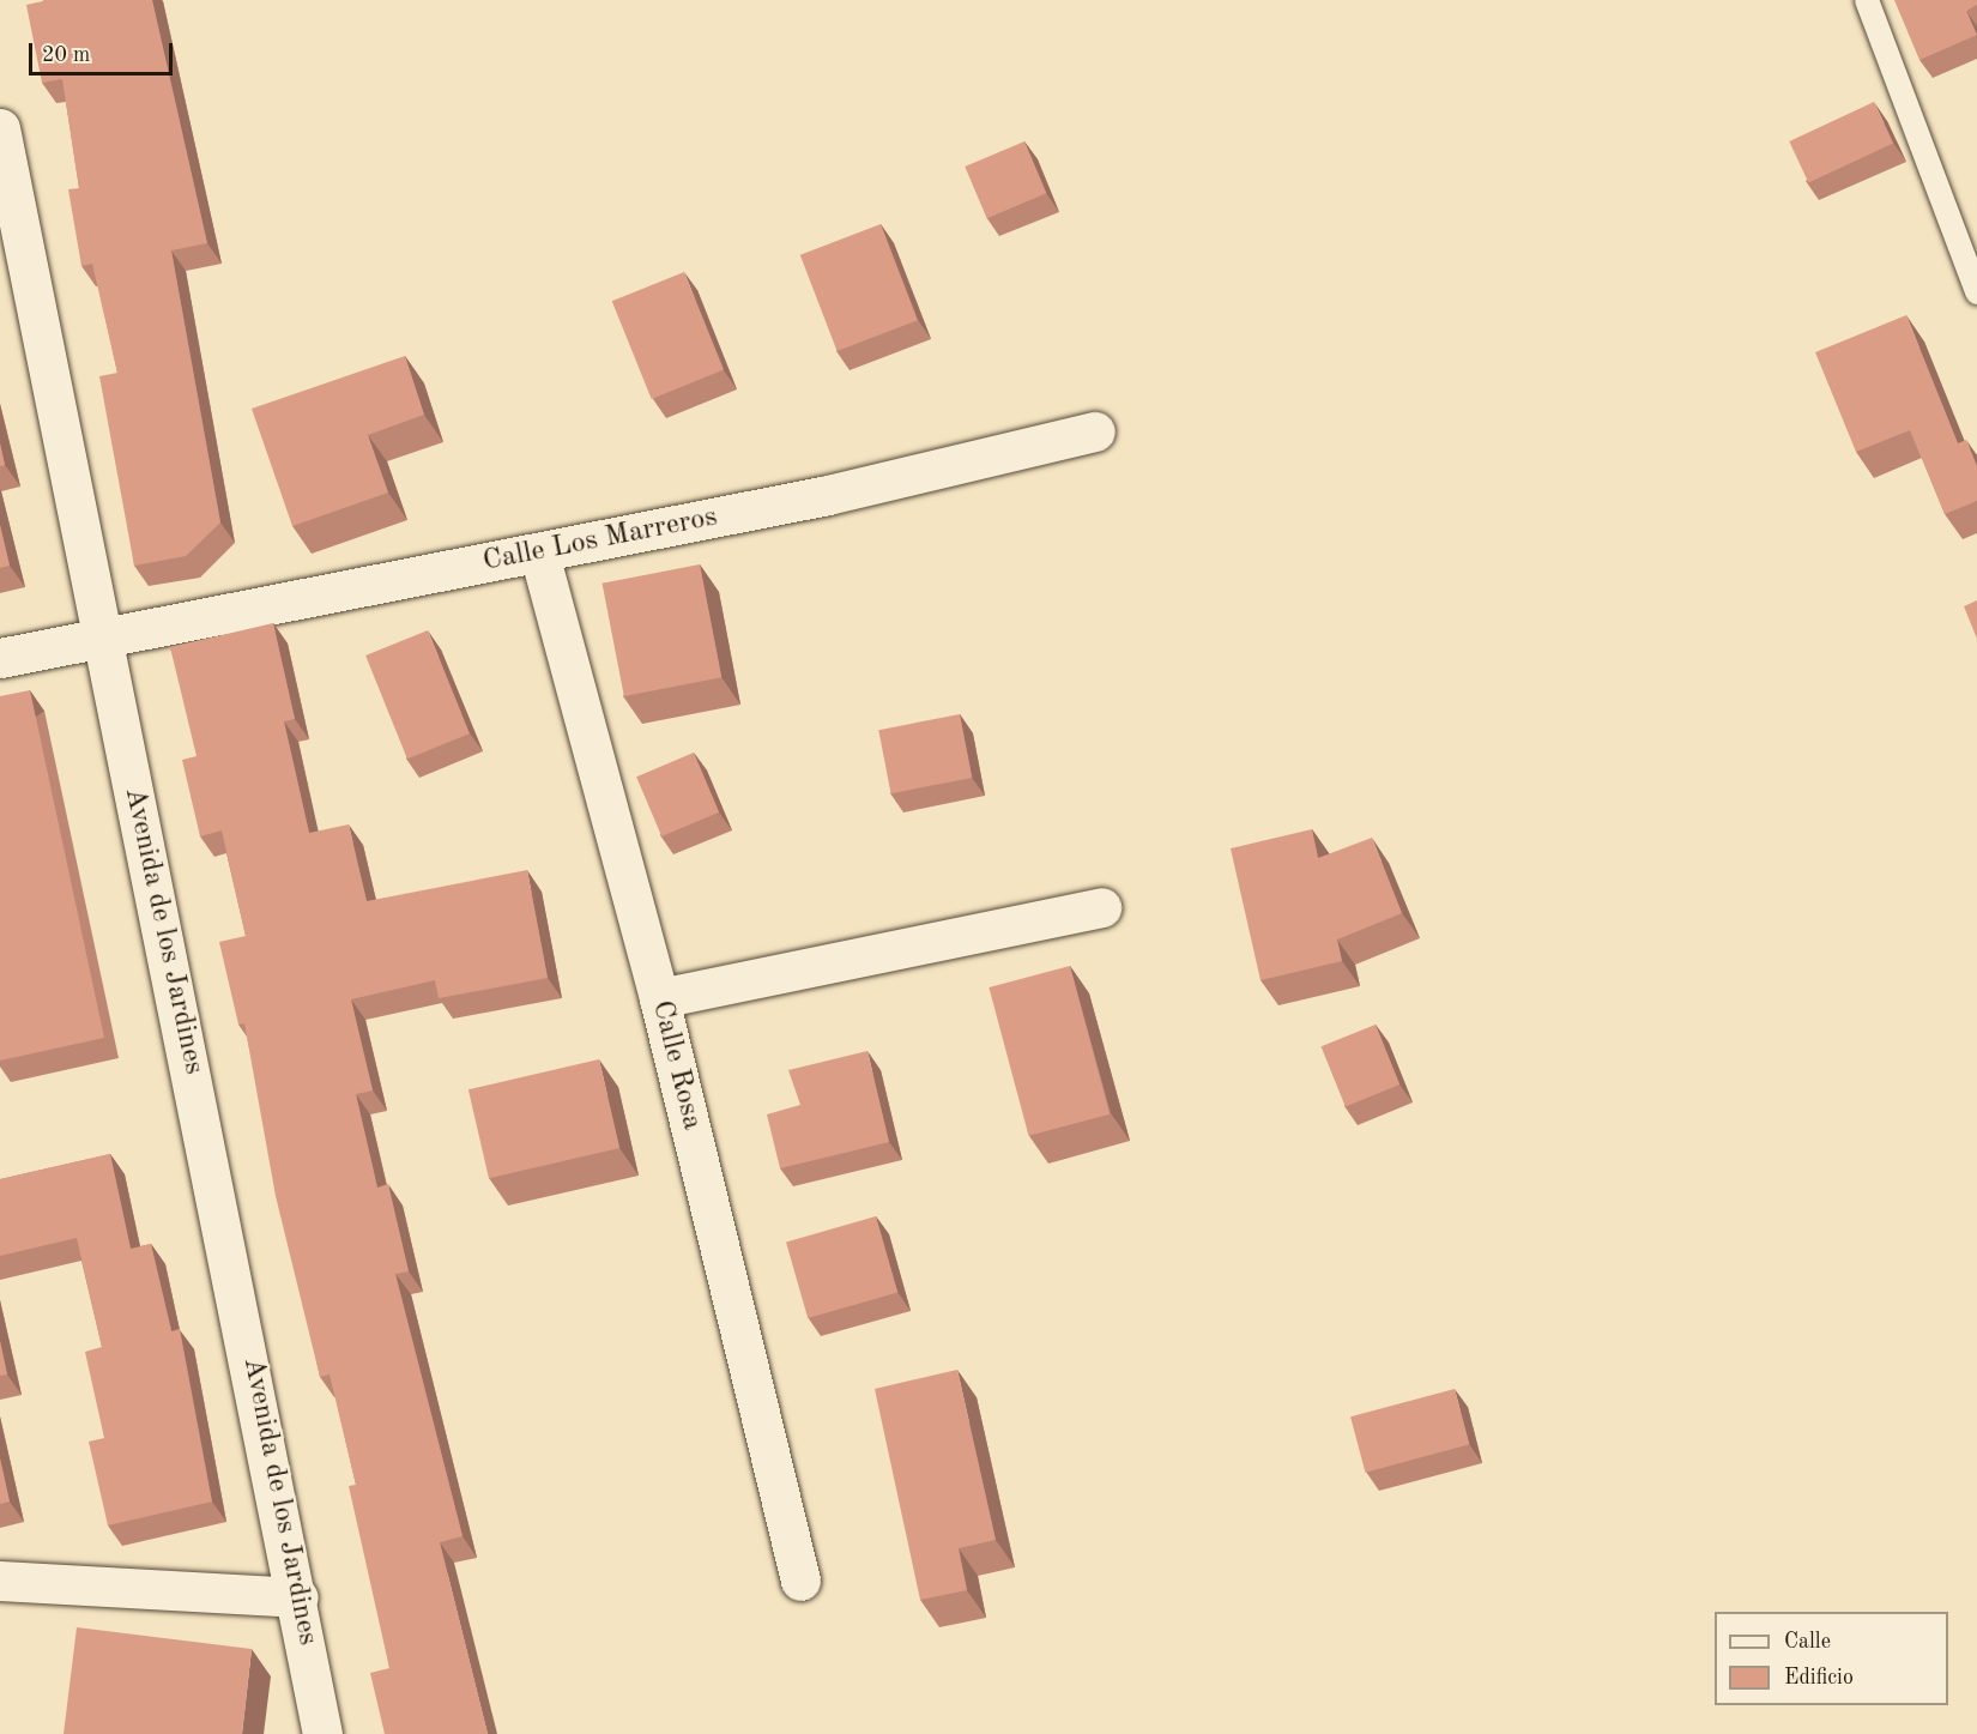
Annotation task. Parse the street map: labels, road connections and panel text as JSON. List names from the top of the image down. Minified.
{"streets":{"street":["Calle Los Marreros","Avenida de los Jardines","Calle Rosa"]},"crossings":[["Calle Los Marreros","Avenida de los Jardines"],["Calle Los Marreros","Calle Rosa"]],"legend":["Calle","Edificio"],"scale_bar":"20 m"}
